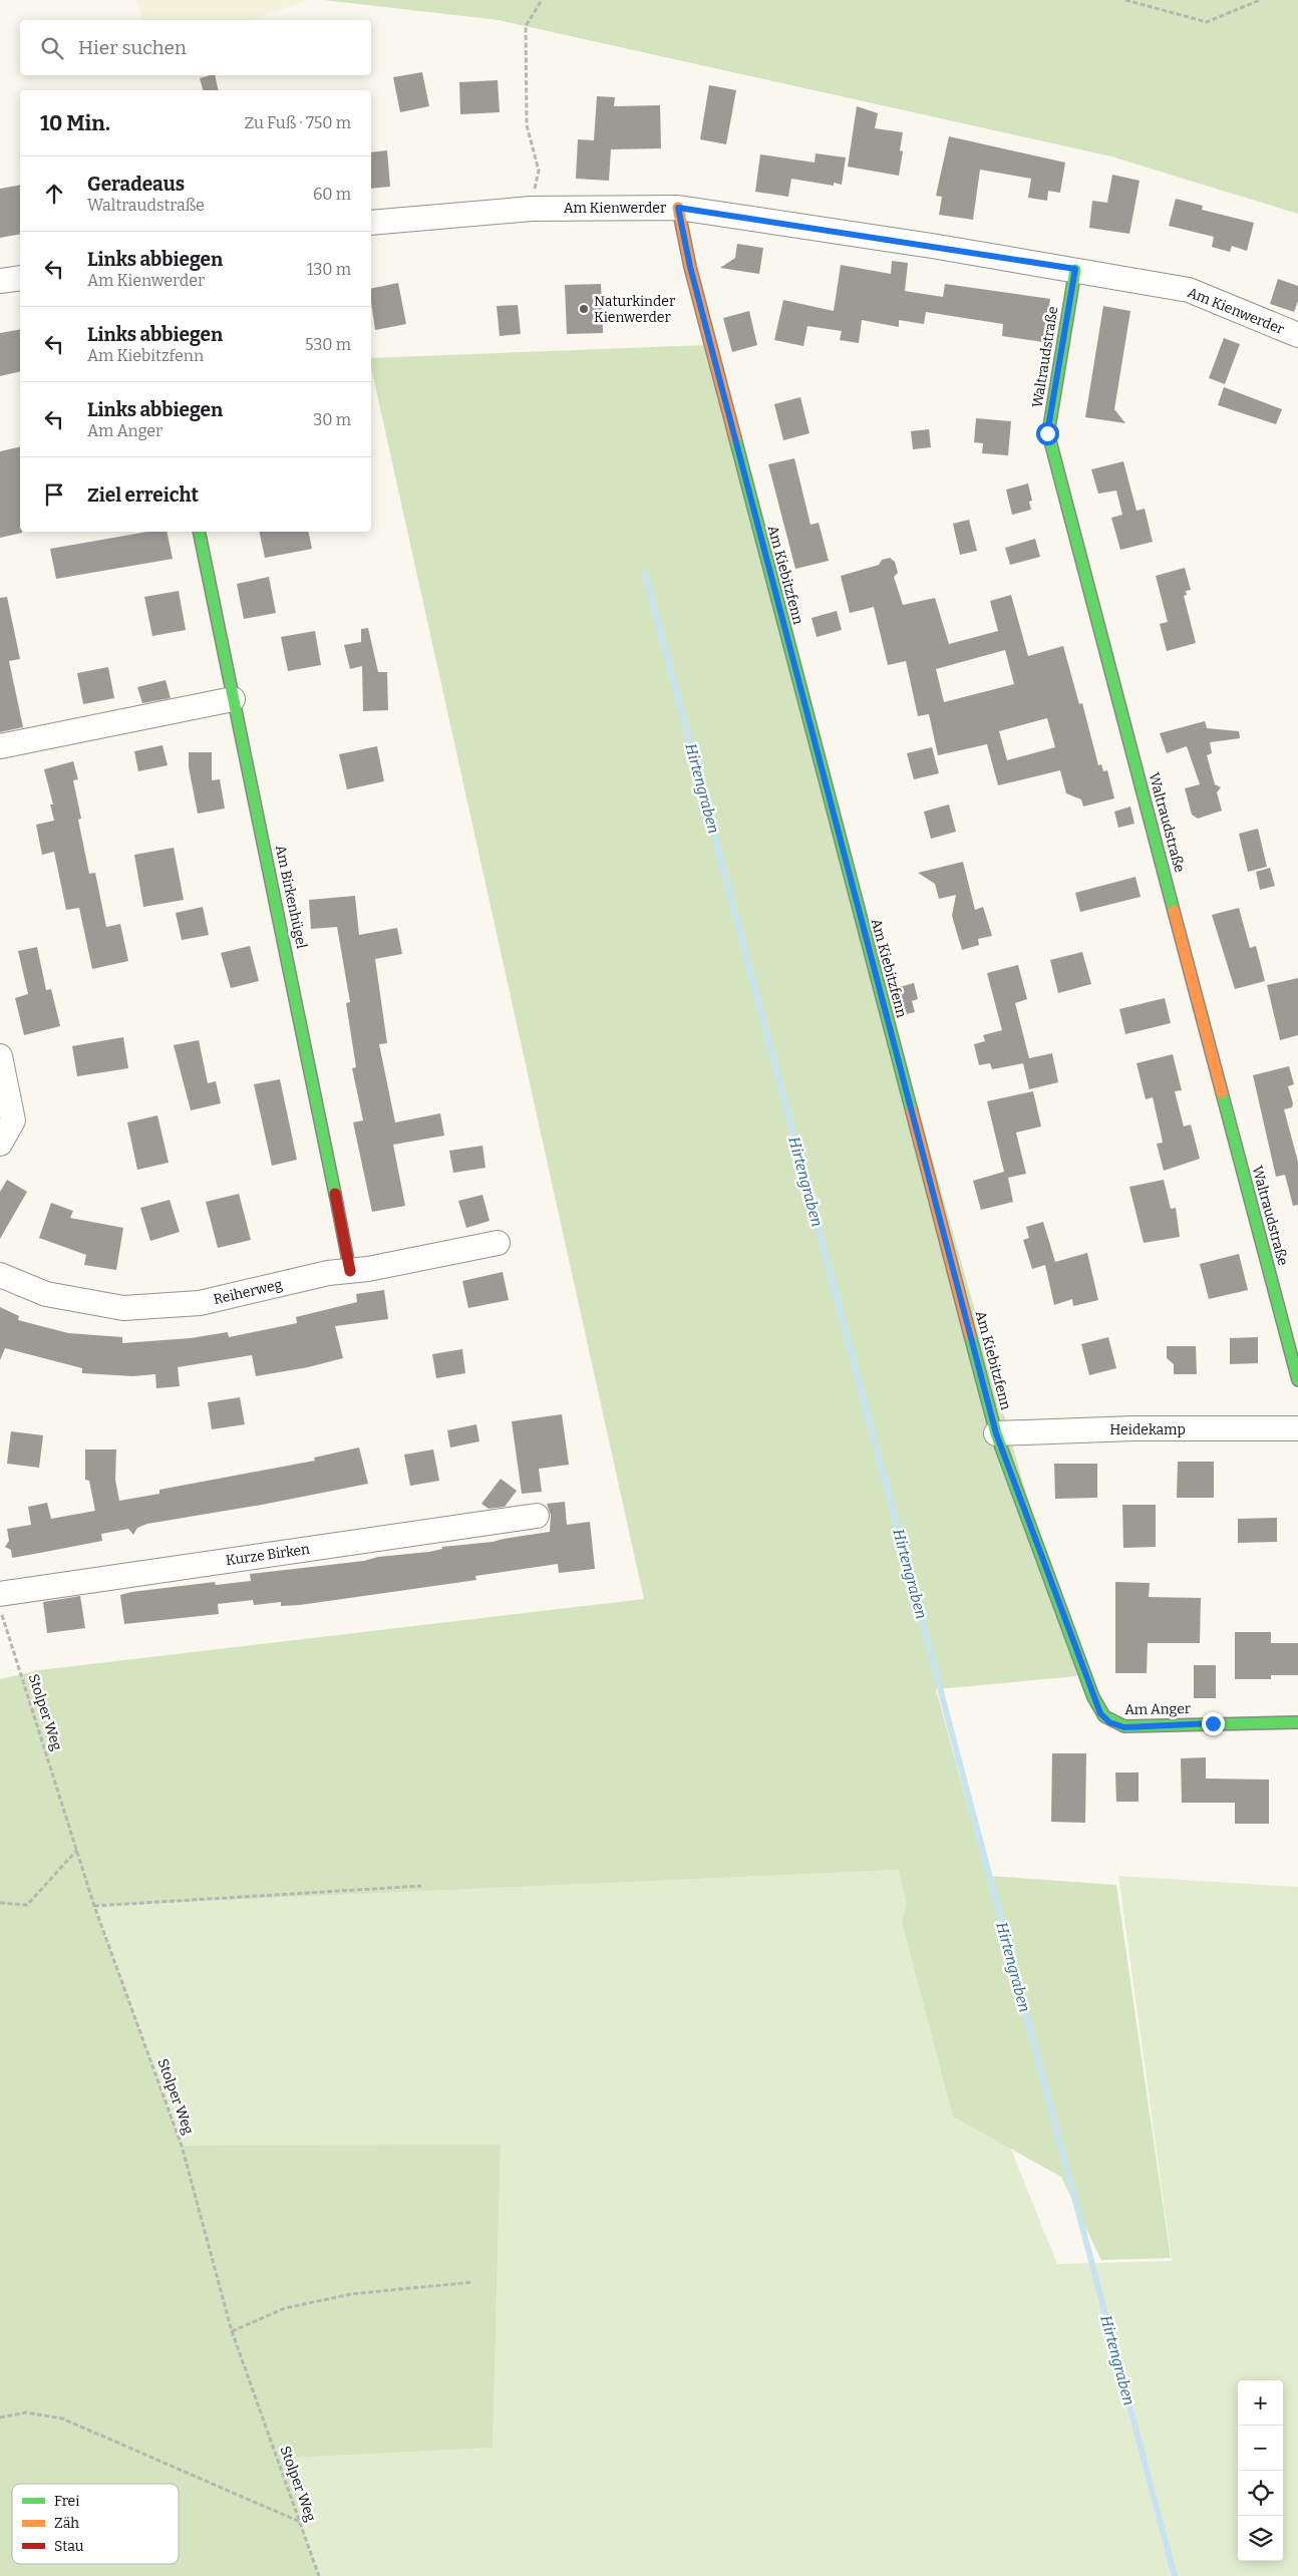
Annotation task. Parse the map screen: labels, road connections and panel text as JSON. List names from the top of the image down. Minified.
{"streets":{"street":["Am Kienwerder","Waltraudstraße","Am Kiebitzfenn","Am Birkenhügel","Reiherweg","Heidekamp","Kurze Birken","Am Anger"],"path":["Stolper Weg"]},"crossings":[["Am Kienwerder","Waltraudstraße"],["Am Kienwerder","Am Kiebitzfenn"],["Am Kiebitzfenn","Heidekamp"],["Am Kiebitzfenn","Am Anger"],["Am Birkenhügel","Reiherweg"]],"water":["Hirtengraben"],"places":["Naturkinder Kienwerder"],"legend":["Frei","Zäh","Stau"],"page":{"search":"Hier suchen","heading":["10 Min.","Zu Fuß · 750 m"],"list":[["Geradeaus","Waltraudstraße","60 m"],["Links abbiegen","Am Kienwerder","130 m"],["Links abbiegen","Am Kiebitzfenn","530 m"],["Links abbiegen","Am Anger","30 m"],"Ziel erreicht"],"map_buttons":["+","−"]}}
